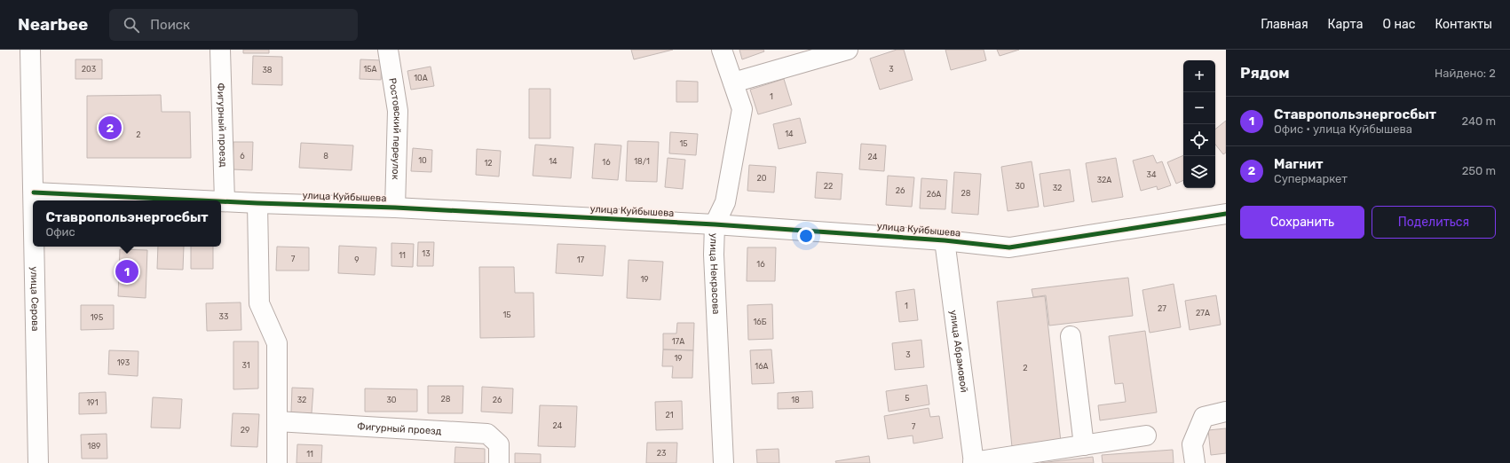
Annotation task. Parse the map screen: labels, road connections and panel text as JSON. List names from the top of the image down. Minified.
{"streets":{"street":["Фигурный проезд","Ростовский переулок","улица Куйбышева","улица Некрасова","улица Серова","улица Абрамовой"]},"crossings":[["Фигурный проезд","улица Куйбышева"],["Ростовский переулок","улица Куйбышева"],["улица Куйбышева","улица Некрасова"],["улица Куйбышева","улица Серова"],["улица Куйбышева","улица Абрамовой"]],"house_numbers":["203","15А","3","38","10А","1","14","2","15","6","8","24","10","14","18/1","16","12","34","20","32А","22","30","32","26","28","26А","13","11","7","9","17","16","19","1","27","27А","15","33","195","16Б","17А","3","19","193","31","16А","2","5","28","32","30","26","18","191","21","24","7","29","189","23","11"],"page":{"header":"Nearbee","search":"Поиск","nav":["Главная","Карта","О нас","Контакты"],"heading":["Рядом","Найдено: 2"],"map_buttons":["+","−"],"list":[{"mark":"1","name":"Ставропольэнергосбыт","note":"Офис · улица Куйбышева","value":"240 m"},{"mark":"2","name":"Магнит","note":"Супермаркет","value":"250 m"}],"pins":["2","1"],"buttons":["Сохранить","Поделиться"],"popup":["Ставропольэнергосбыт","Офис"]}}
